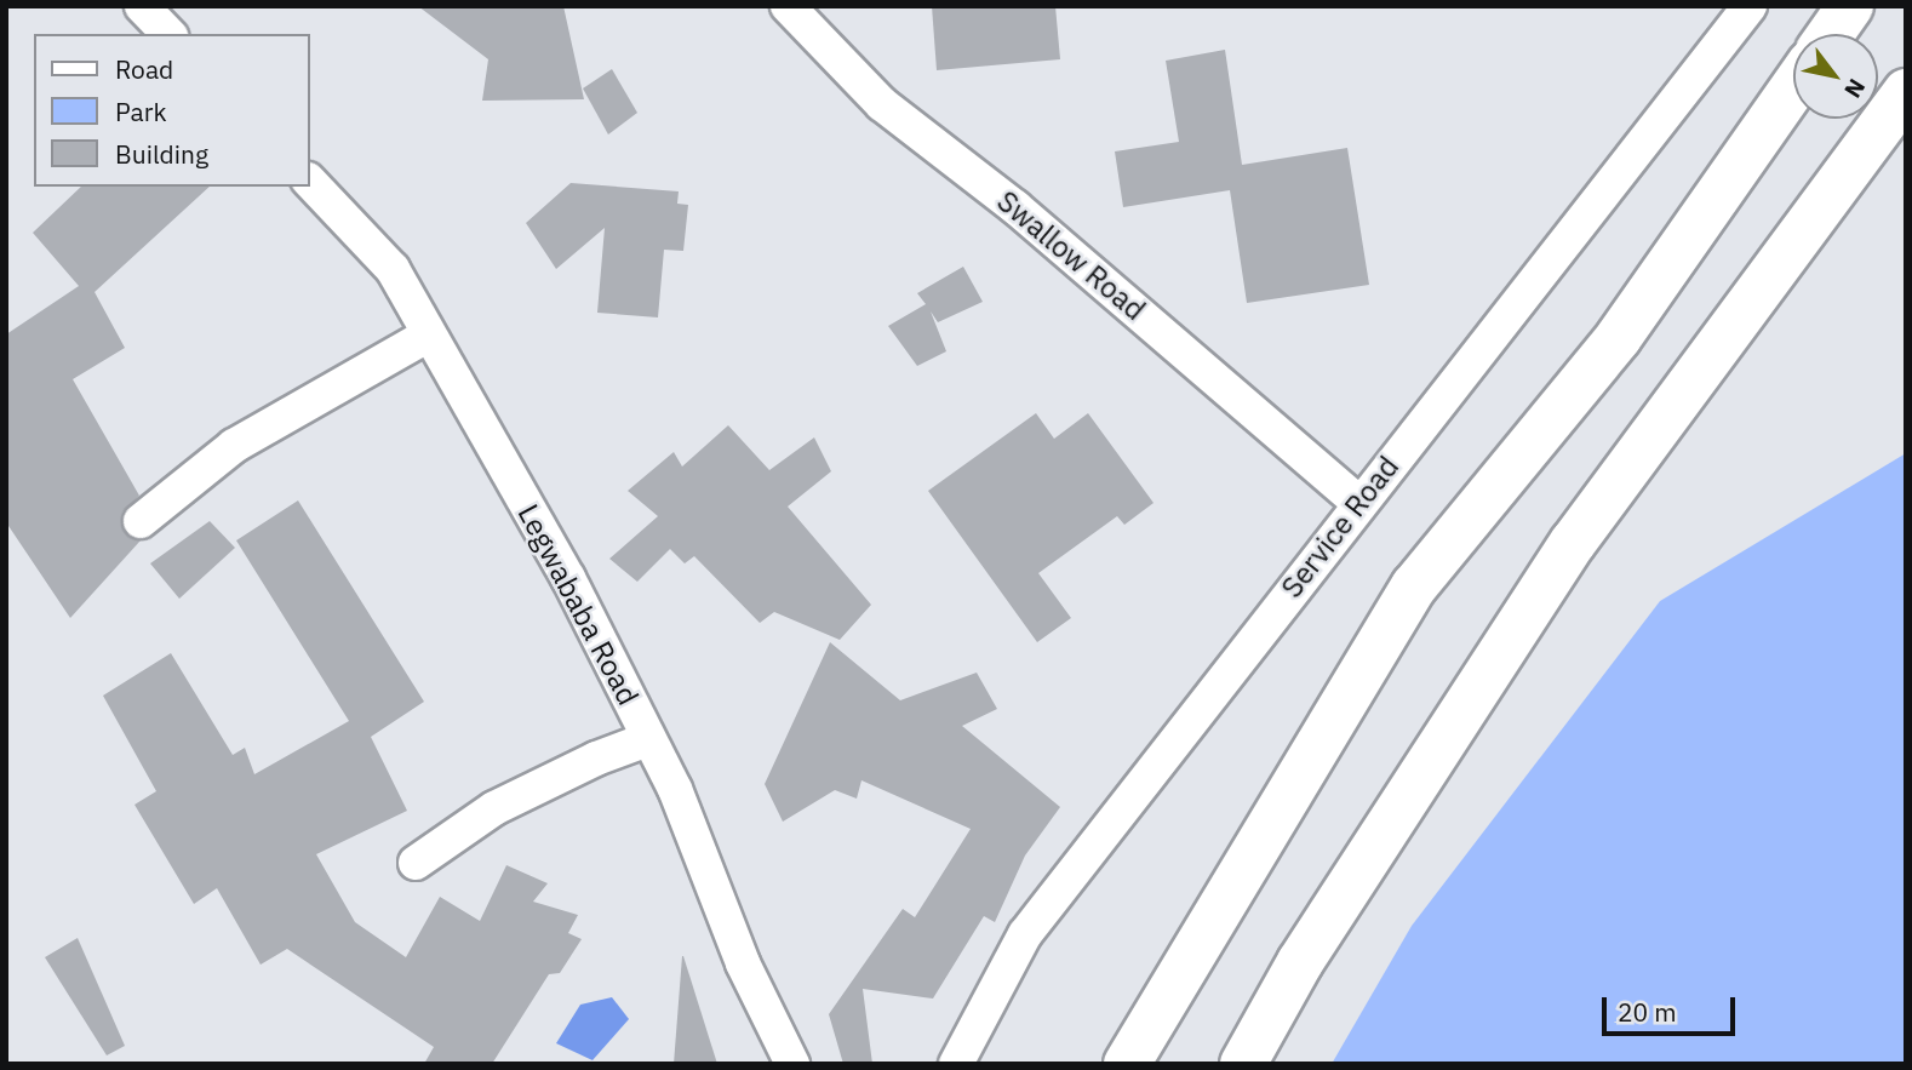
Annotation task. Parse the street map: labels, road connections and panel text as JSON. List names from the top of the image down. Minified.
{"streets":{"street":["Swallow Road","Service Road","Legwababa Road"]},"crossings":[["Swallow Road","Service Road"]],"legend":["Road","Park","Building"],"scale_bar":"20 m","north":"bottom right"}
